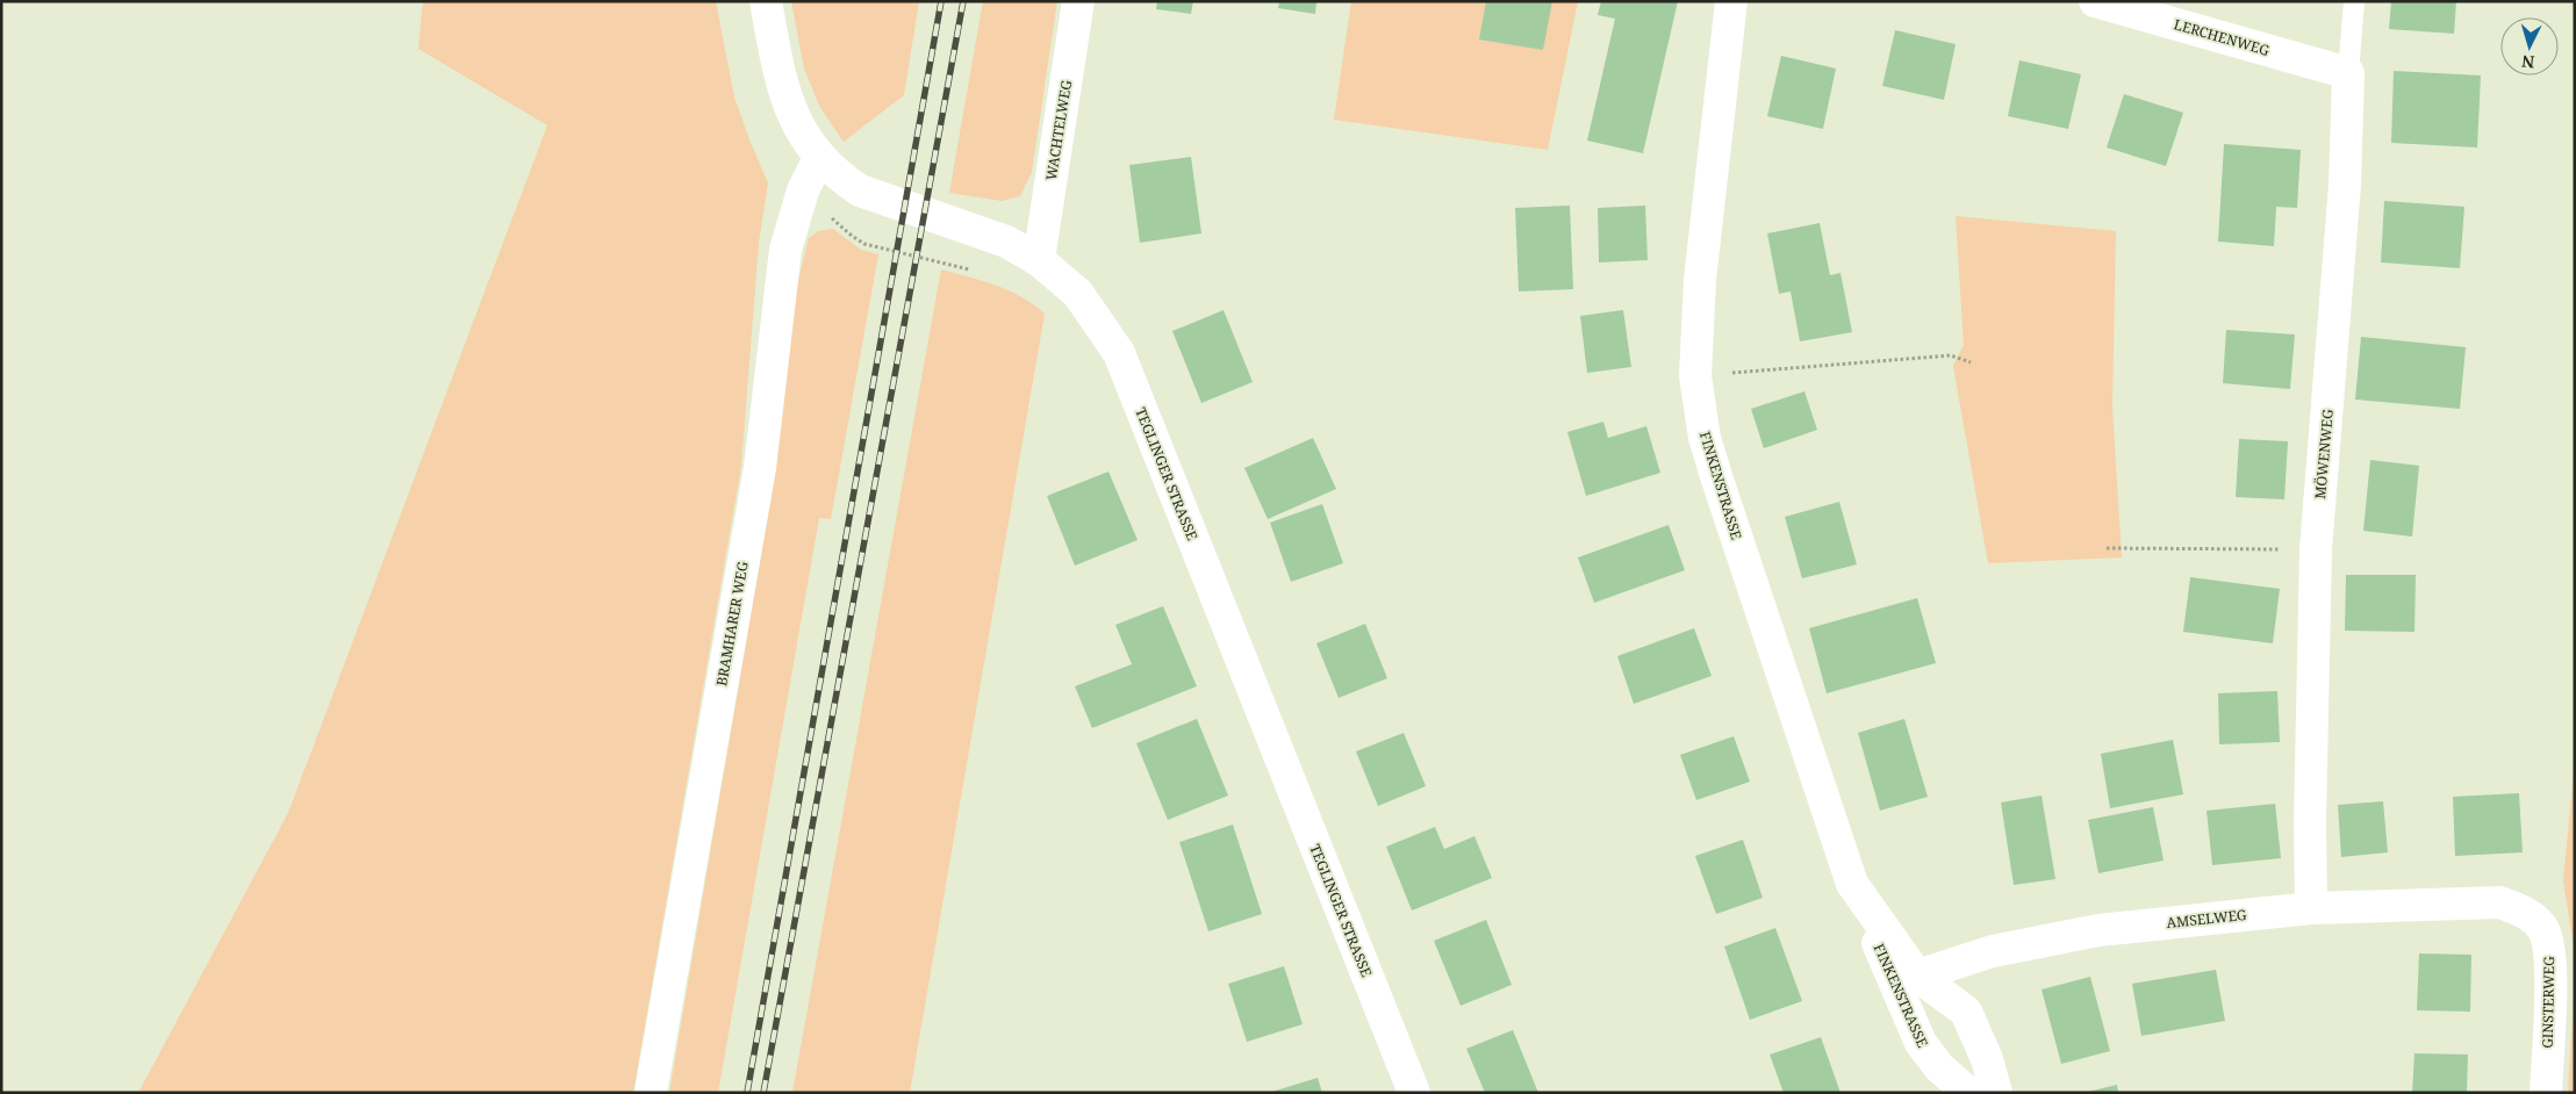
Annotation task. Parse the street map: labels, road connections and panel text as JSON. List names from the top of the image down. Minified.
{"streets":{"street":["LERCHENWEG","WACHTELWEG","MÖWENWEG","TEGLINGER STRASSE","FINKENSTRASSE","BRAMHARER WEG","AMSELWEG","GINSTERWEG"]},"crossings":[["LERCHENWEG","MÖWENWEG"],["WACHTELWEG","TEGLINGER STRASSE"],["MÖWENWEG","AMSELWEG"],["TEGLINGER STRASSE","BRAMHARER WEG"],["FINKENSTRASSE","AMSELWEG"],["AMSELWEG","GINSTERWEG"]],"north":"bottom"}
